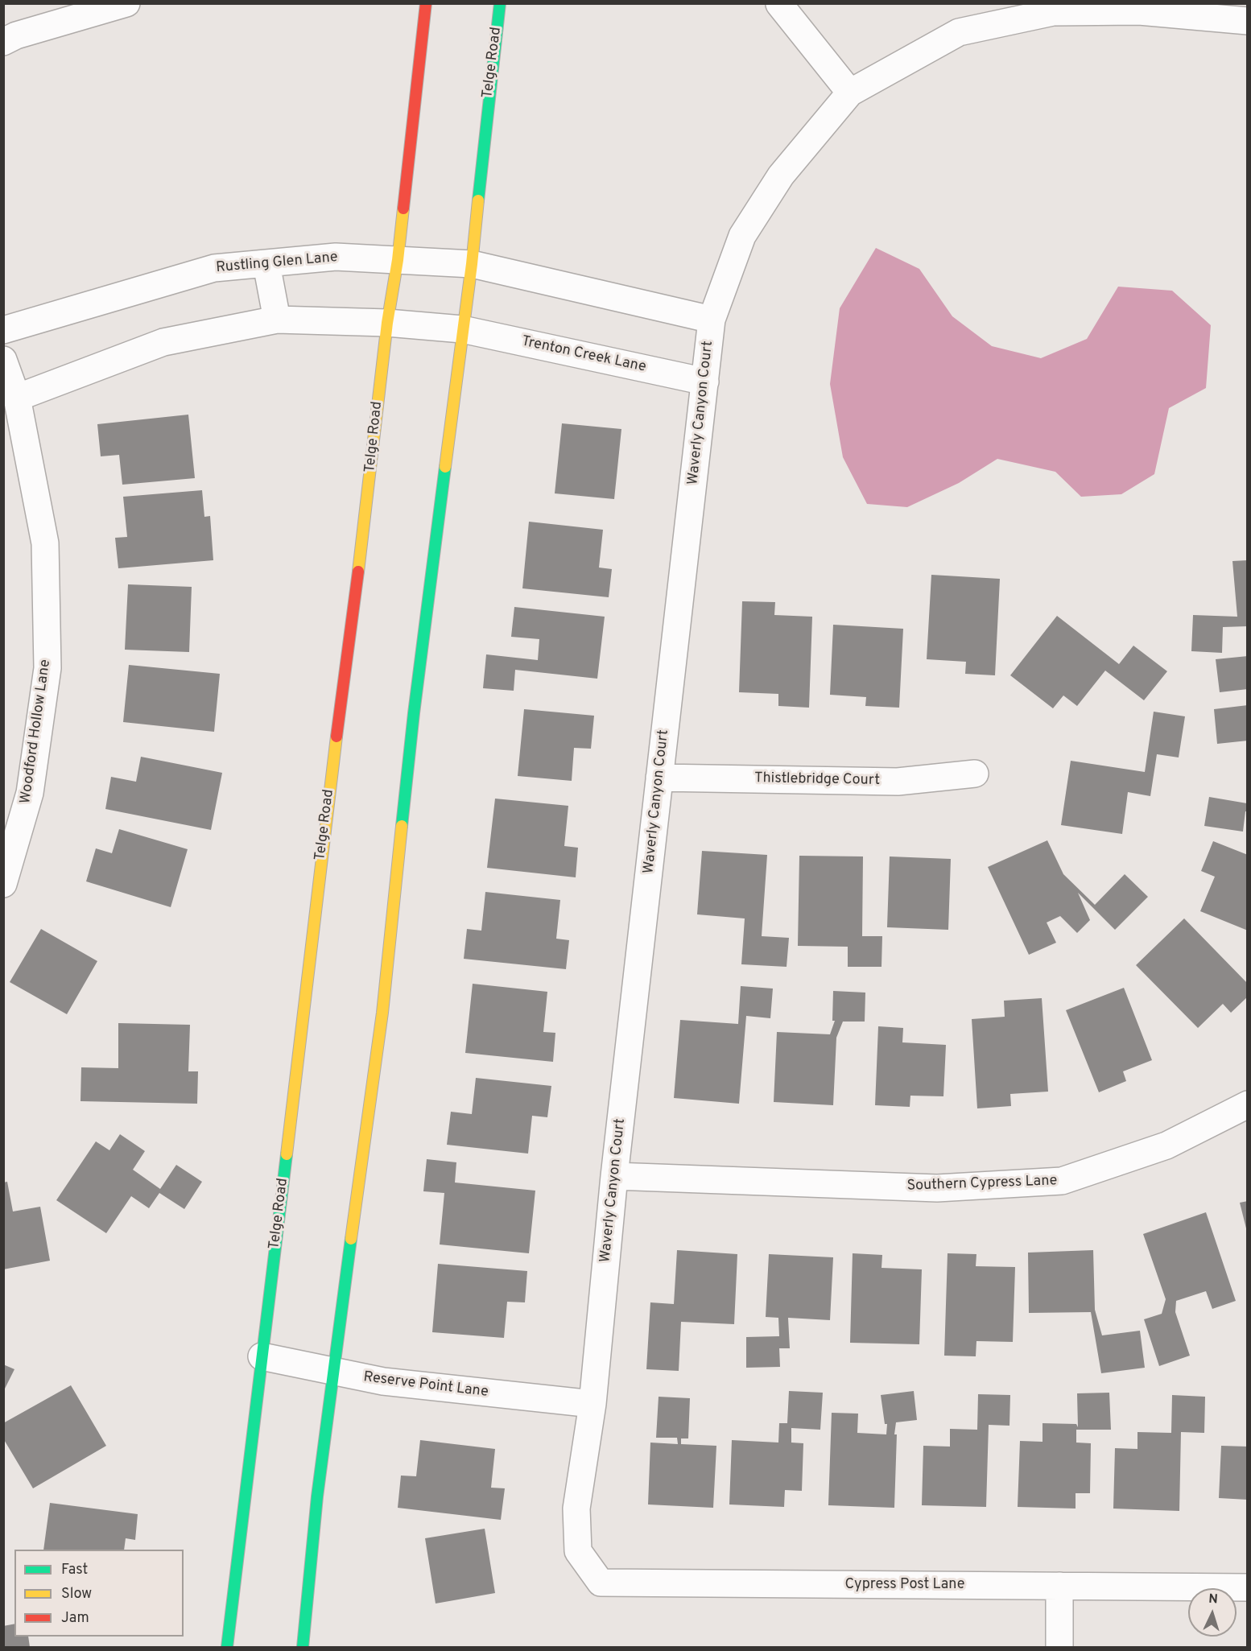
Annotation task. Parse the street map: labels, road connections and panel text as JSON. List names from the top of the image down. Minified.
{"streets":{"main road":["Telge Road"],"street":["Rustling Glen Lane","Trenton Creek Lane","Waverly Canyon Court","Woodford Hollow Lane","Thistlebridge Court","Southern Cypress Lane","Reserve Point Lane","Cypress Post Lane"]},"crossings":[["Telge Road","Rustling Glen Lane"],["Telge Road","Trenton Creek Lane"],["Telge Road","Reserve Point Lane"],["Trenton Creek Lane","Waverly Canyon Court"],["Waverly Canyon Court","Thistlebridge Court"],["Waverly Canyon Court","Southern Cypress Lane"],["Waverly Canyon Court","Reserve Point Lane"],["Waverly Canyon Court","Cypress Post Lane"]],"legend":["Fast","Slow","Jam"],"north":"top"}
